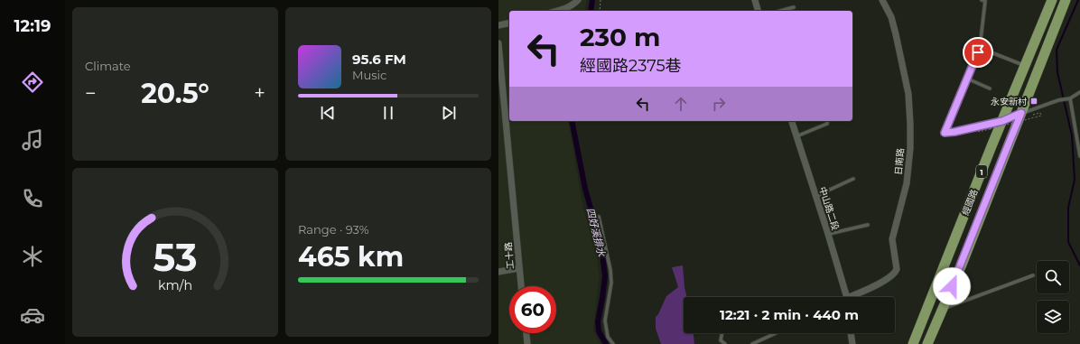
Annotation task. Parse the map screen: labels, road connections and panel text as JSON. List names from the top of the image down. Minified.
{"streets":{"main road":["1","經國路"],"street":["日南路","中山路二段","工十路"]},"water":["四好溪排水"],"places":{"transit":["永安新村"]},"page":{"tabs":"12:19","tile":["Climate",["Range · 93%","465 km"]],"turn":["230 m","經國路2375巷"],"song":["95.6 FM","Music"],"heat":["−","20.5°","+"],"limit":"60","trip":"12:21 · 2 min · 440 m","gauge":["53","km/h"]}}
